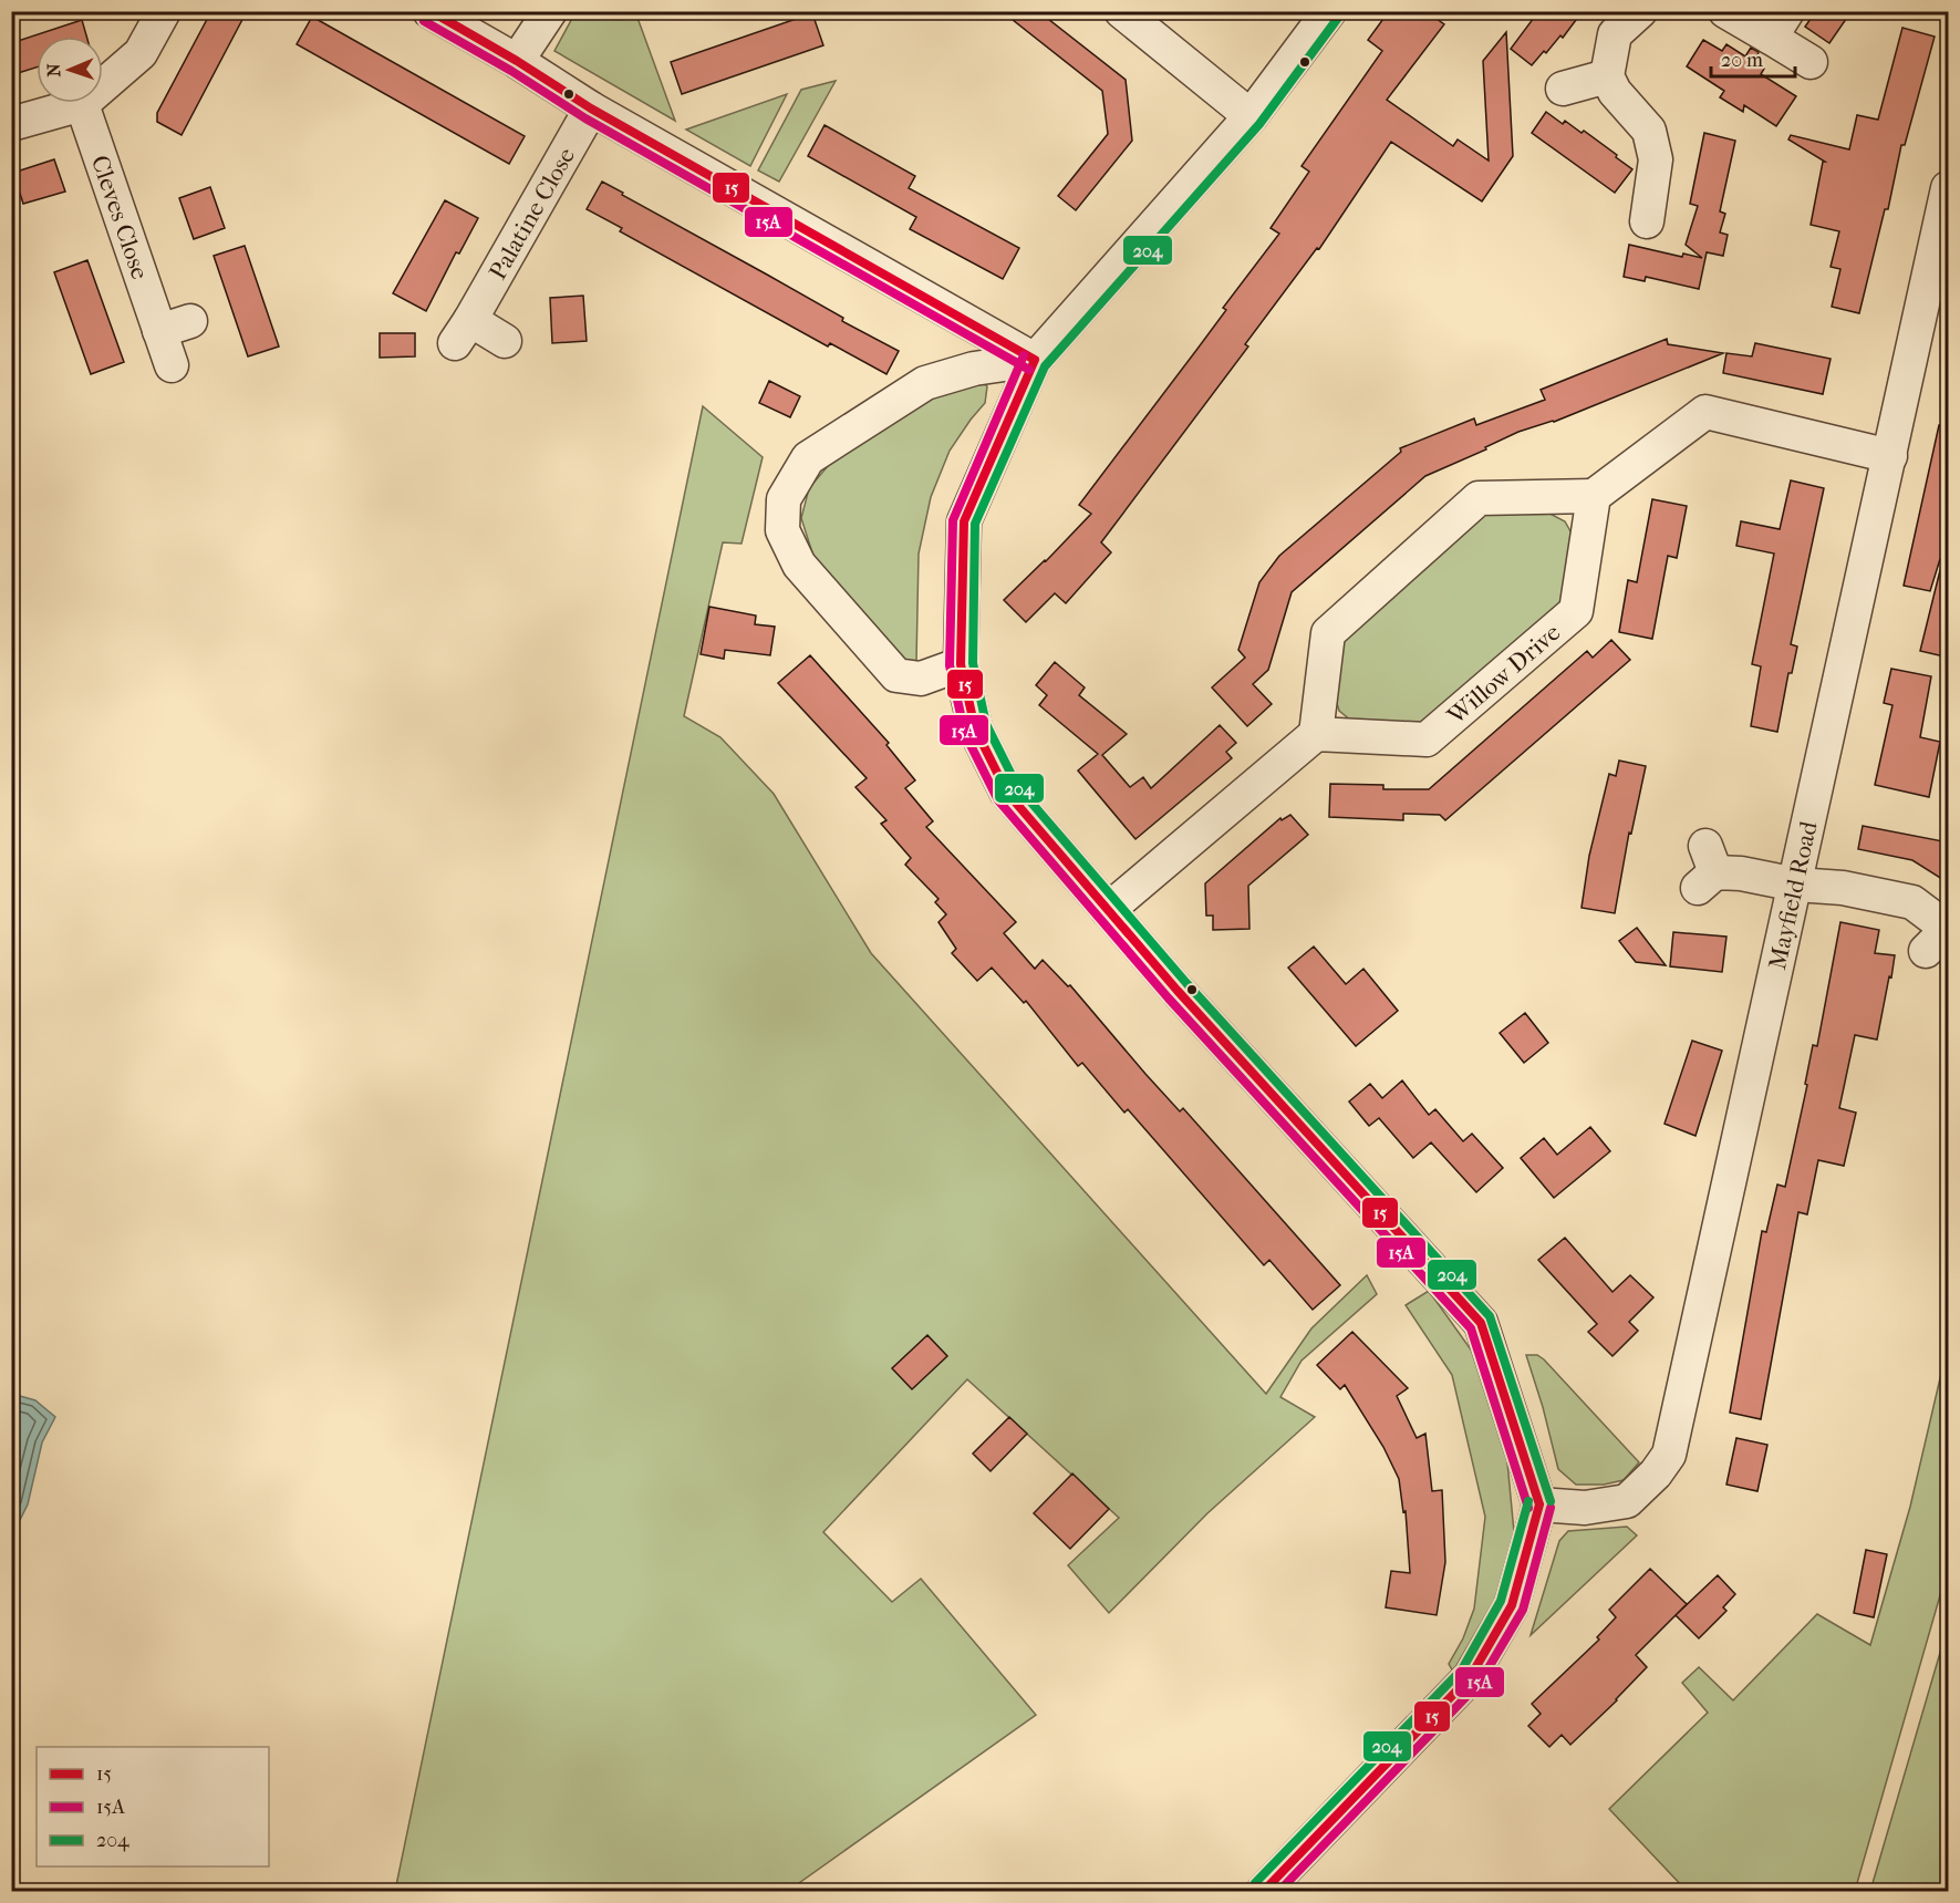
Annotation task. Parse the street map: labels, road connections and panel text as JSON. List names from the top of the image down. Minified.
{"streets":{"street":["Palatine Close","Cleves Close","Willow Drive","Mayfield Road"]},"lines":["transit line 15","transit line 204","transit line 15A"],"legend":["15","15A","204"],"scale_bar":"20 m","north":"left"}
